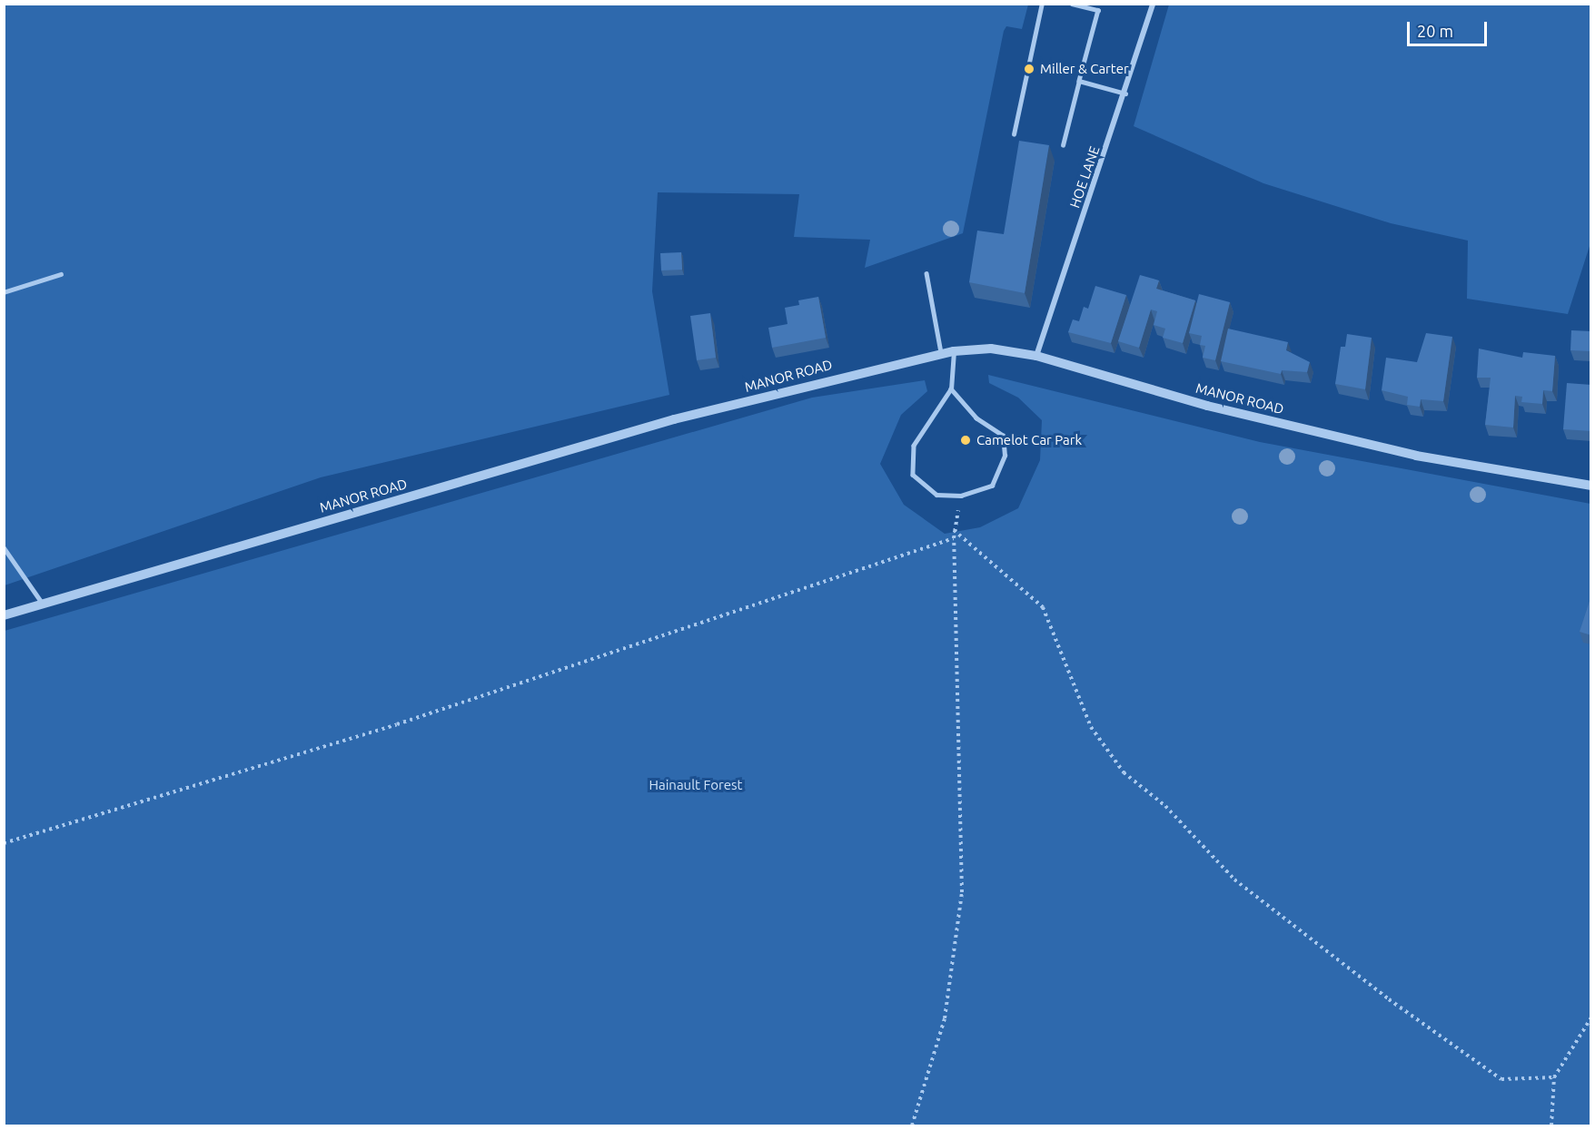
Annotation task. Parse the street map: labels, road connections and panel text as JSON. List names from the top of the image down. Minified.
{"streets":{"street":["HOE LANE","MANOR ROAD"]},"crossings":[["HOE LANE","MANOR ROAD"]],"parks":["Hainault Forest"],"places":["Miller & Carter","Camelot Car Park"],"scale_bar":"20 m"}
